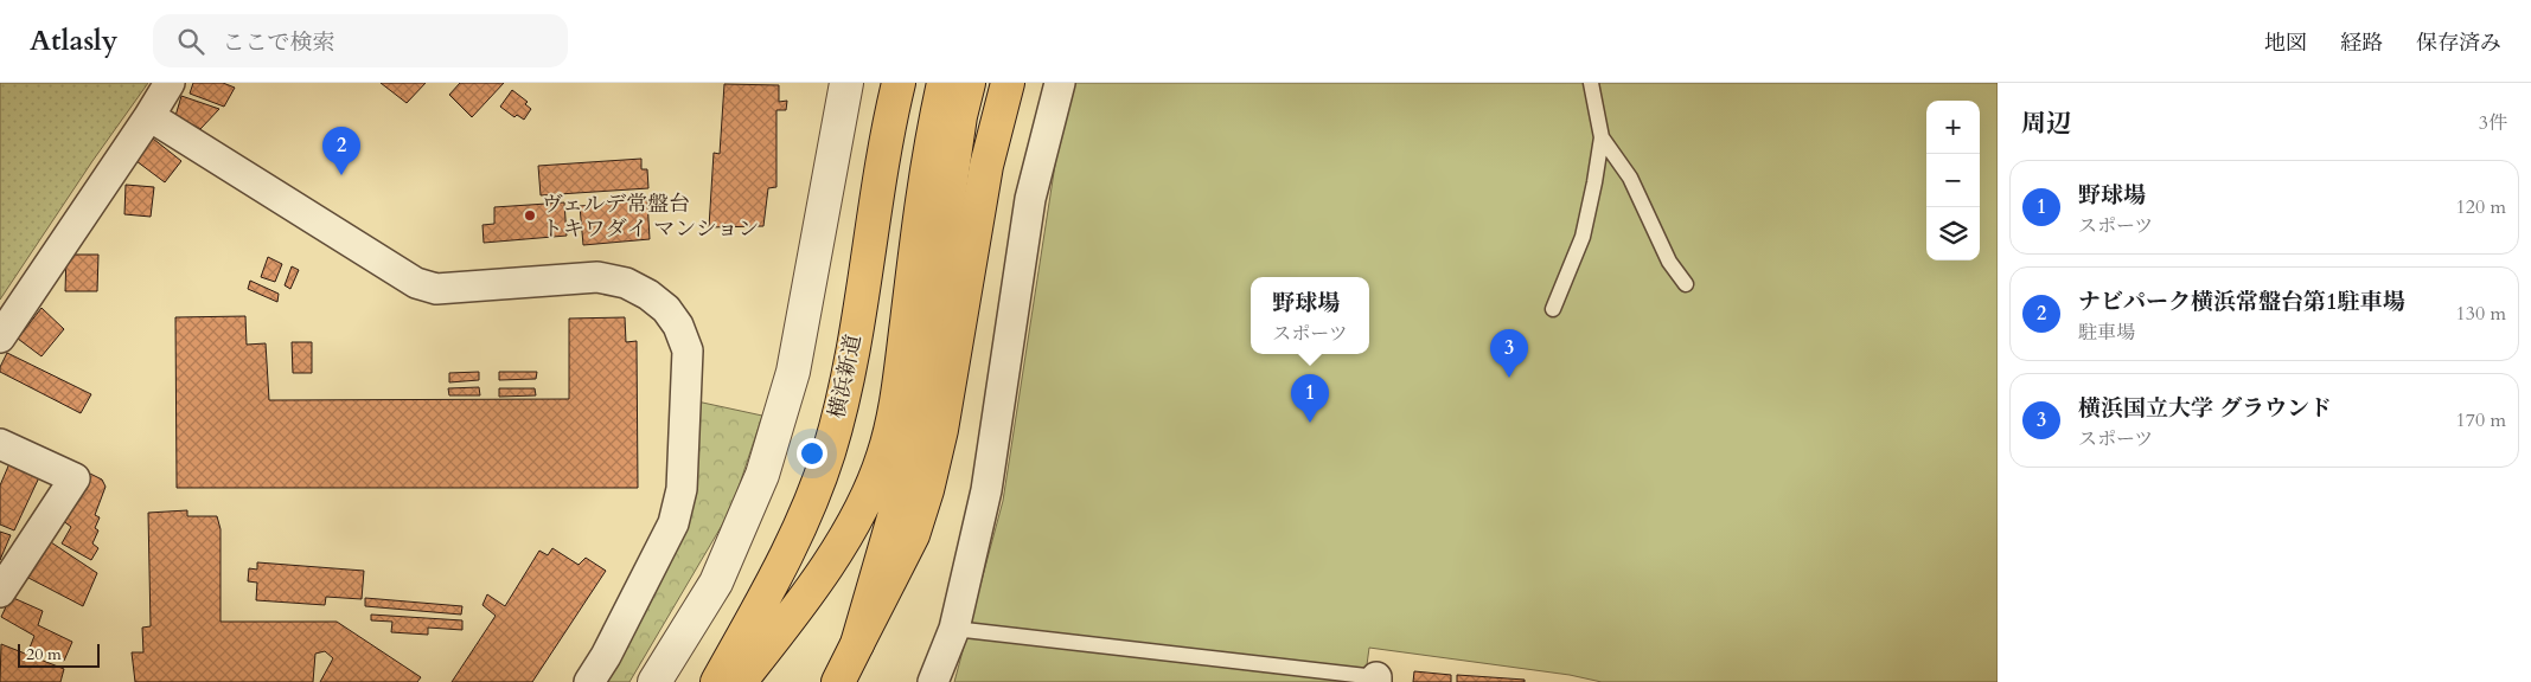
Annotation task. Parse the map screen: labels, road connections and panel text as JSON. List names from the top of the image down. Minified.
{"streets":{"highway":["横浜新道"]},"places":["ヴェルデ常盤台 トキワダイ マンション"],"scale_bar":"20 m","page":{"header":"Atlasly","search":"ここで検索","nav":["地図","経路","保存済み"],"heading":["周辺","3件"],"map_buttons":["+","−"],"pins":["2","3","1"],"list":[{"mark":"1","name":"野球場","note":"スポーツ","value":"120 m"},{"mark":"2","name":"ナビパーク横浜常盤台第1駐車場","note":"駐車場","value":"130 m"},{"mark":"3","name":"横浜国立大学 グラウンド","note":"スポーツ","value":"170 m"}],"popup":["野球場","スポーツ"],"scale":"20 m"}}
